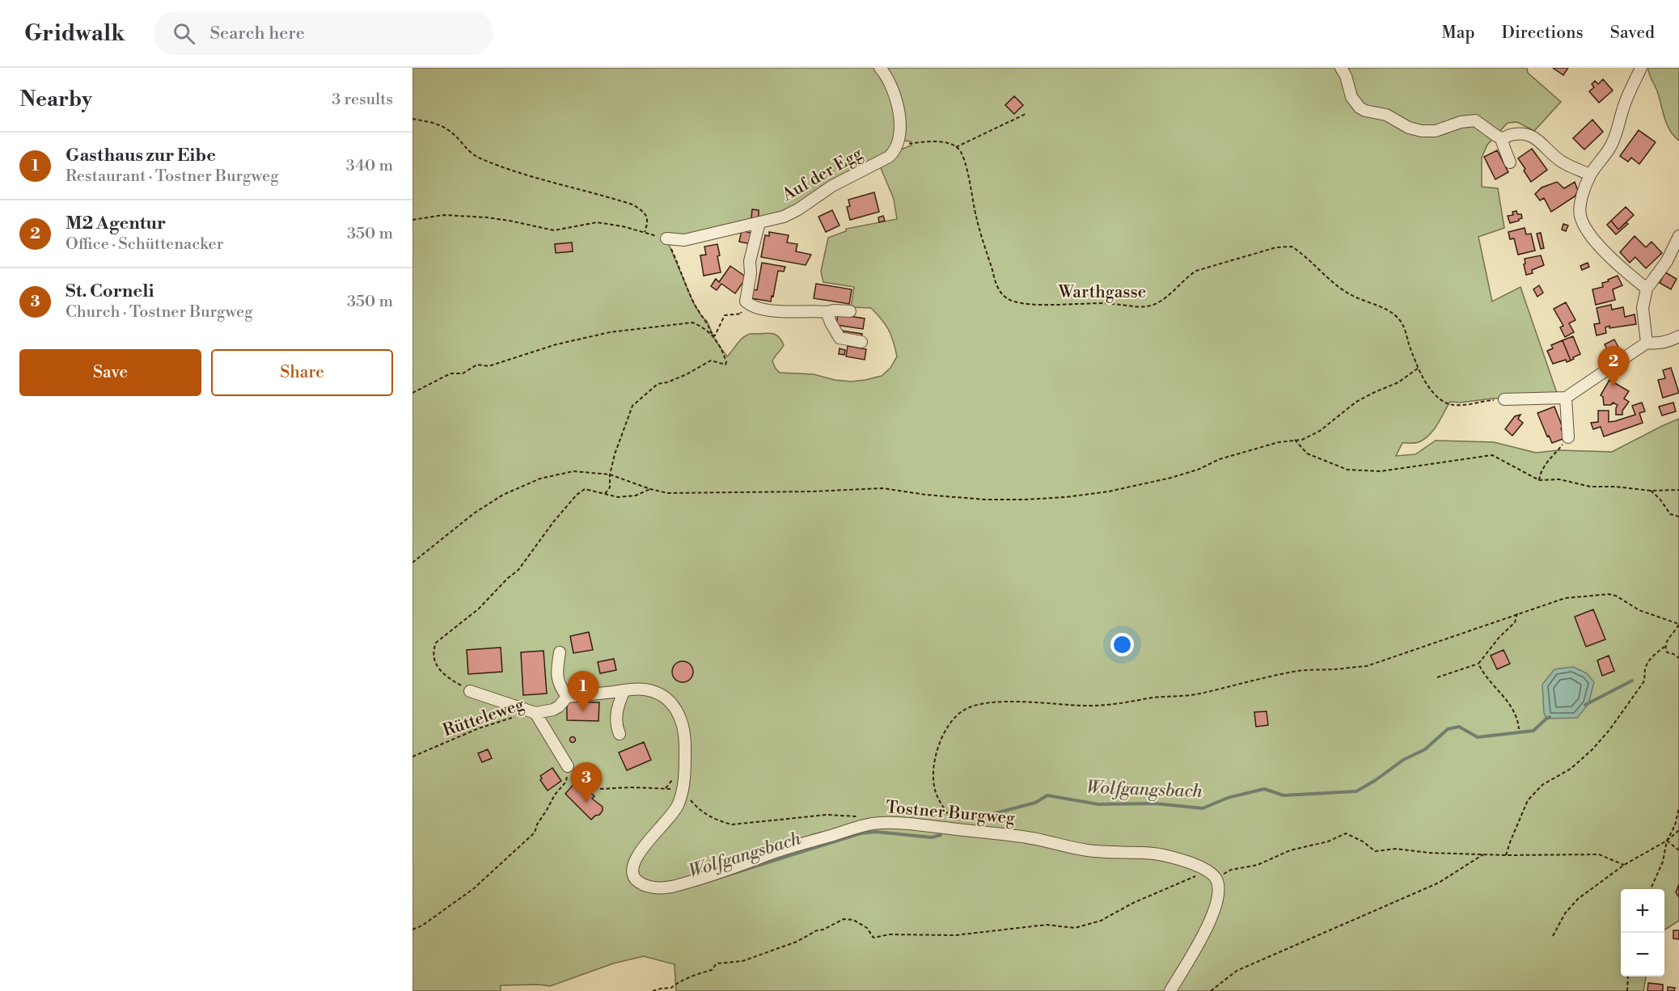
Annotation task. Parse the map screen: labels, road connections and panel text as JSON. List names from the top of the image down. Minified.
{"streets":{"street":["Auf der Egg","Tostner Burgweg"],"path":["Warthgasse","Rütteleweg"]},"water":["Wolfgangsbach"],"page":{"header":"Gridwalk","search":"Search here","nav":["Map","Directions","Saved"],"heading":["Nearby","3 results"],"list":[{"mark":"1","name":"Gasthaus zur Eibe","note":"Restaurant · Tostner Burgweg","value":"340 m"},{"mark":"2","name":"M2 Agentur","note":"Office · Schüttenacker","value":"350 m"},{"mark":"3","name":"St. Corneli","note":"Church · Tostner Burgweg","value":"350 m"}],"buttons":["Save","Share"],"pins":["2","1","3"],"map_buttons":["+","−"]}}
